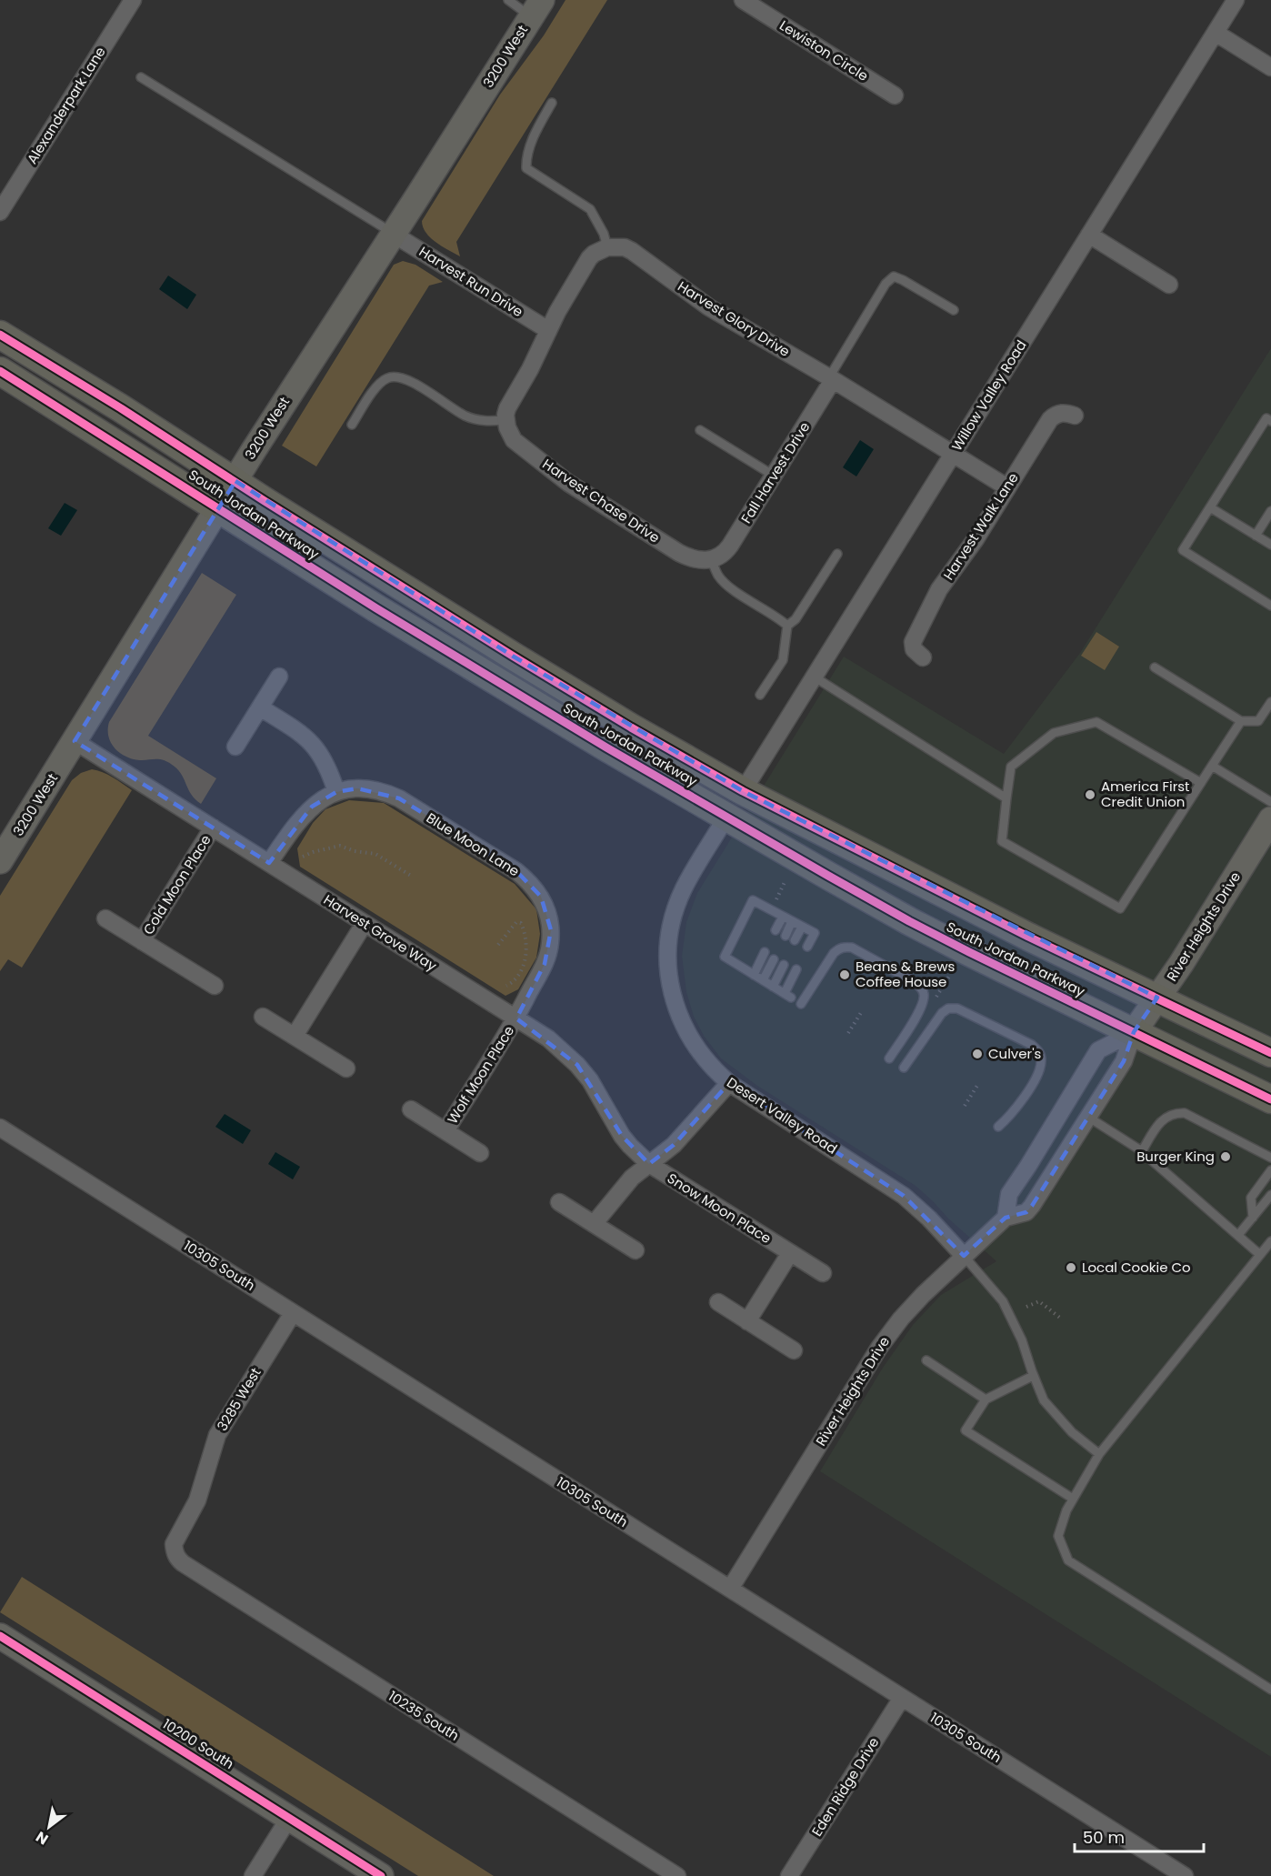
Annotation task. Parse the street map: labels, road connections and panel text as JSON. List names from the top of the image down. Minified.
{"streets":{"main road":["South Jordan Parkway"],"street":["Lewiston Circle","3200 West","Alexanderpark Lane","Harvest Run Drive","Harvest Glory Drive","Willow Valley Road","Fall Harvest Drive","Harvest Chase Drive","Harvest Walk Lane","Blue Moon Lane","Cold Moon Place","River Heights Drive","Harvest Grove Way","Wolf Moon Place","Desert Valley Road","Snow Moon Place","10305 South","3285 West","10235 South","10200 South","Eden Ridge Drive"]},"crossings":[["3200 West","Harvest Run Drive"],["3200 West","South Jordan Parkway"],["3200 West","Harvest Grove Way"],["Harvest Glory Drive","Willow Valley Road"],["Harvest Glory Drive","Fall Harvest Drive"],["Harvest Glory Drive","Harvest Walk Lane"],["Willow Valley Road","South Jordan Parkway"],["Fall Harvest Drive","Harvest Chase Drive"],["South Jordan Parkway","River Heights Drive"],["South Jordan Parkway","Desert Valley Road"],["Blue Moon Lane","Harvest Grove Way"],["Blue Moon Lane","Wolf Moon Place"],["Cold Moon Place","Harvest Grove Way"],["River Heights Drive","Desert Valley Road"],["River Heights Drive","10305 South"],["Harvest Grove Way","Wolf Moon Place"],["Harvest Grove Way","Snow Moon Place"],["10305 South","3285 West"],["10305 South","Eden Ridge Drive"],["3285 West","10235 South"]],"places":["America First Credit Union","Beans & Brews Coffee House","Culver's","Burger King","Local Cookie Co"],"scale_bar":"50 m","north":"bottom left"}
